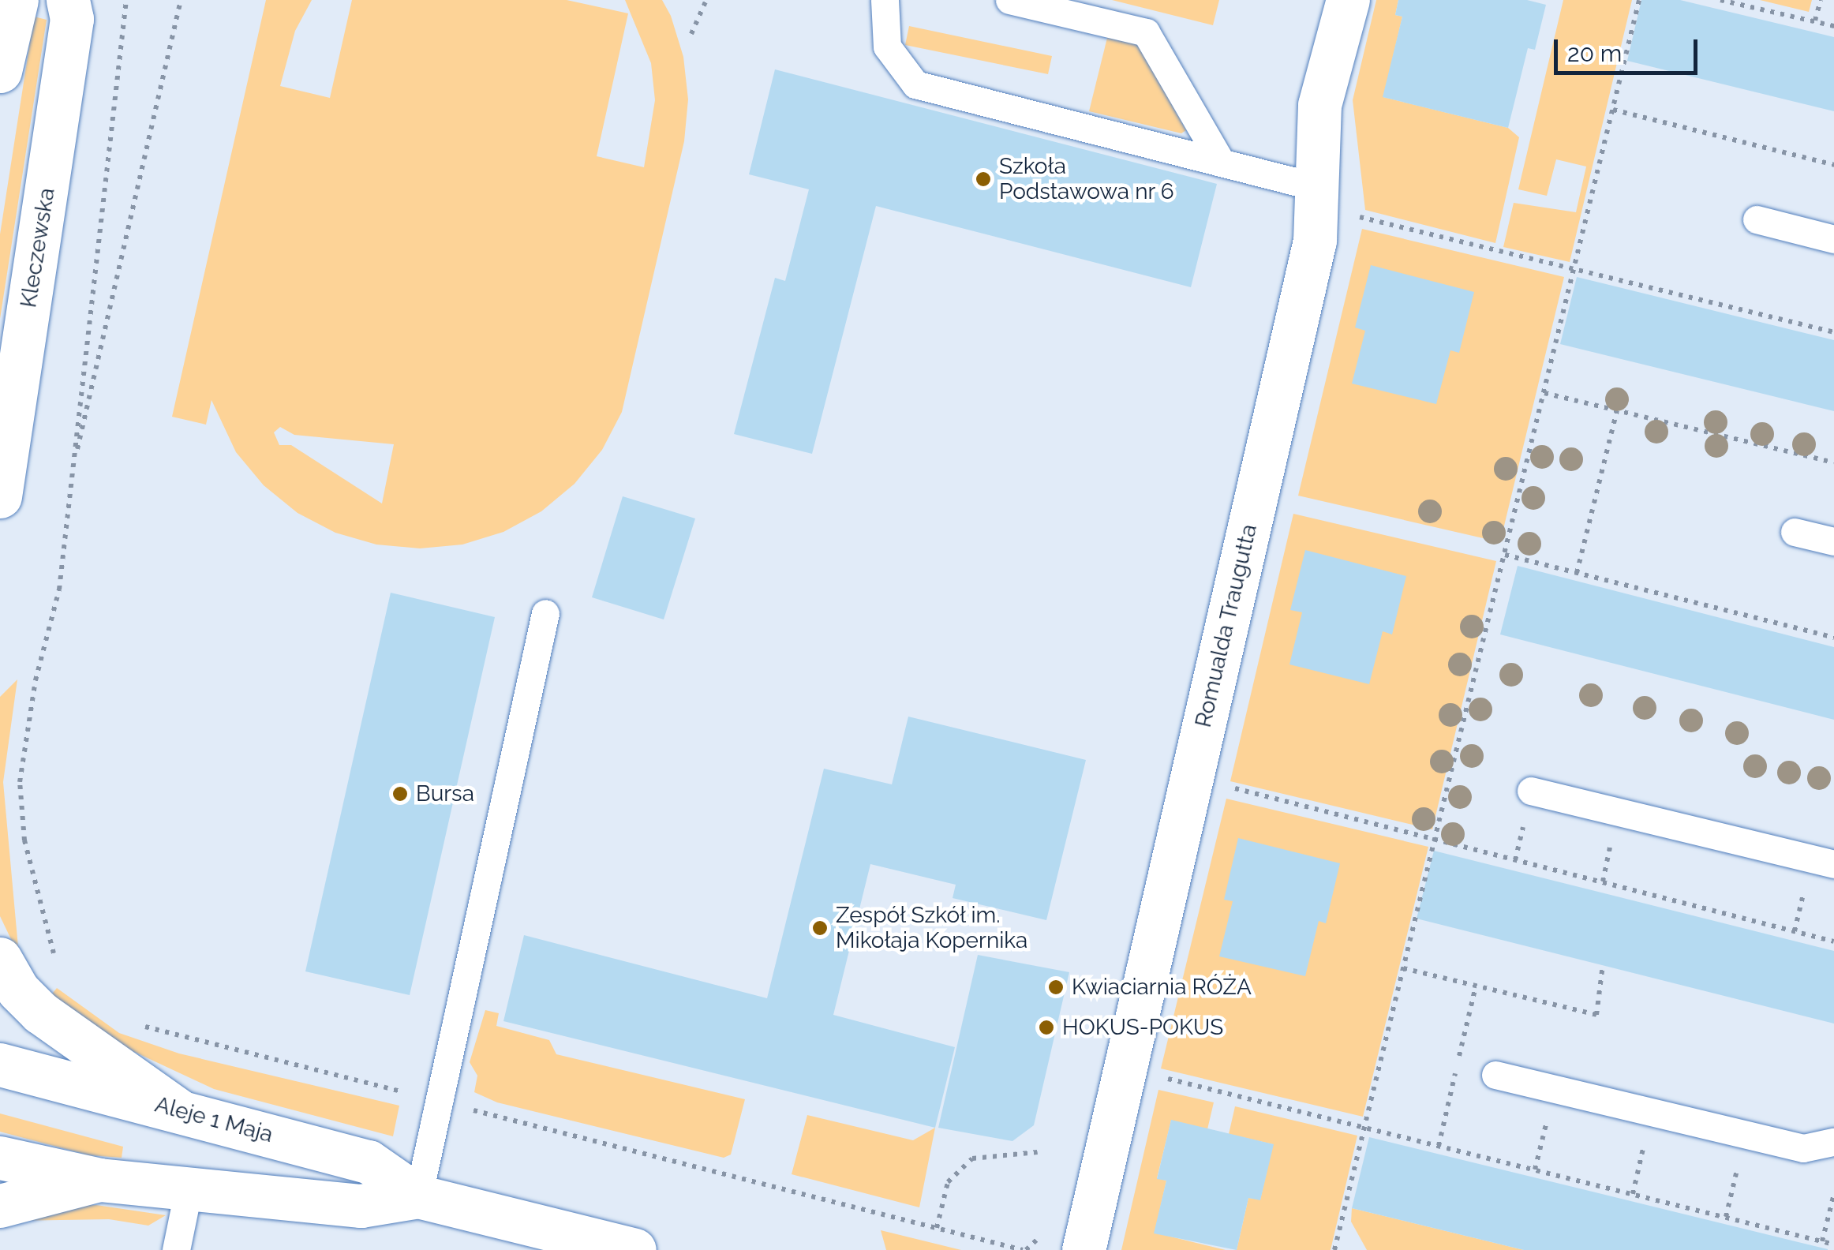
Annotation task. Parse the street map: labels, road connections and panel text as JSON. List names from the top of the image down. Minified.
{"streets":{"street":["Kleczewska","Romualda Traugutta","Aleje 1 Maja"]},"places":["Szkoła Podstawowa nr 6","Bursa","Zespół Szkół im. Mikołaja Kopernika","Kwiaciarnia RÓŻA","HOKUS-POKUS"],"scale_bar":"20 m"}
